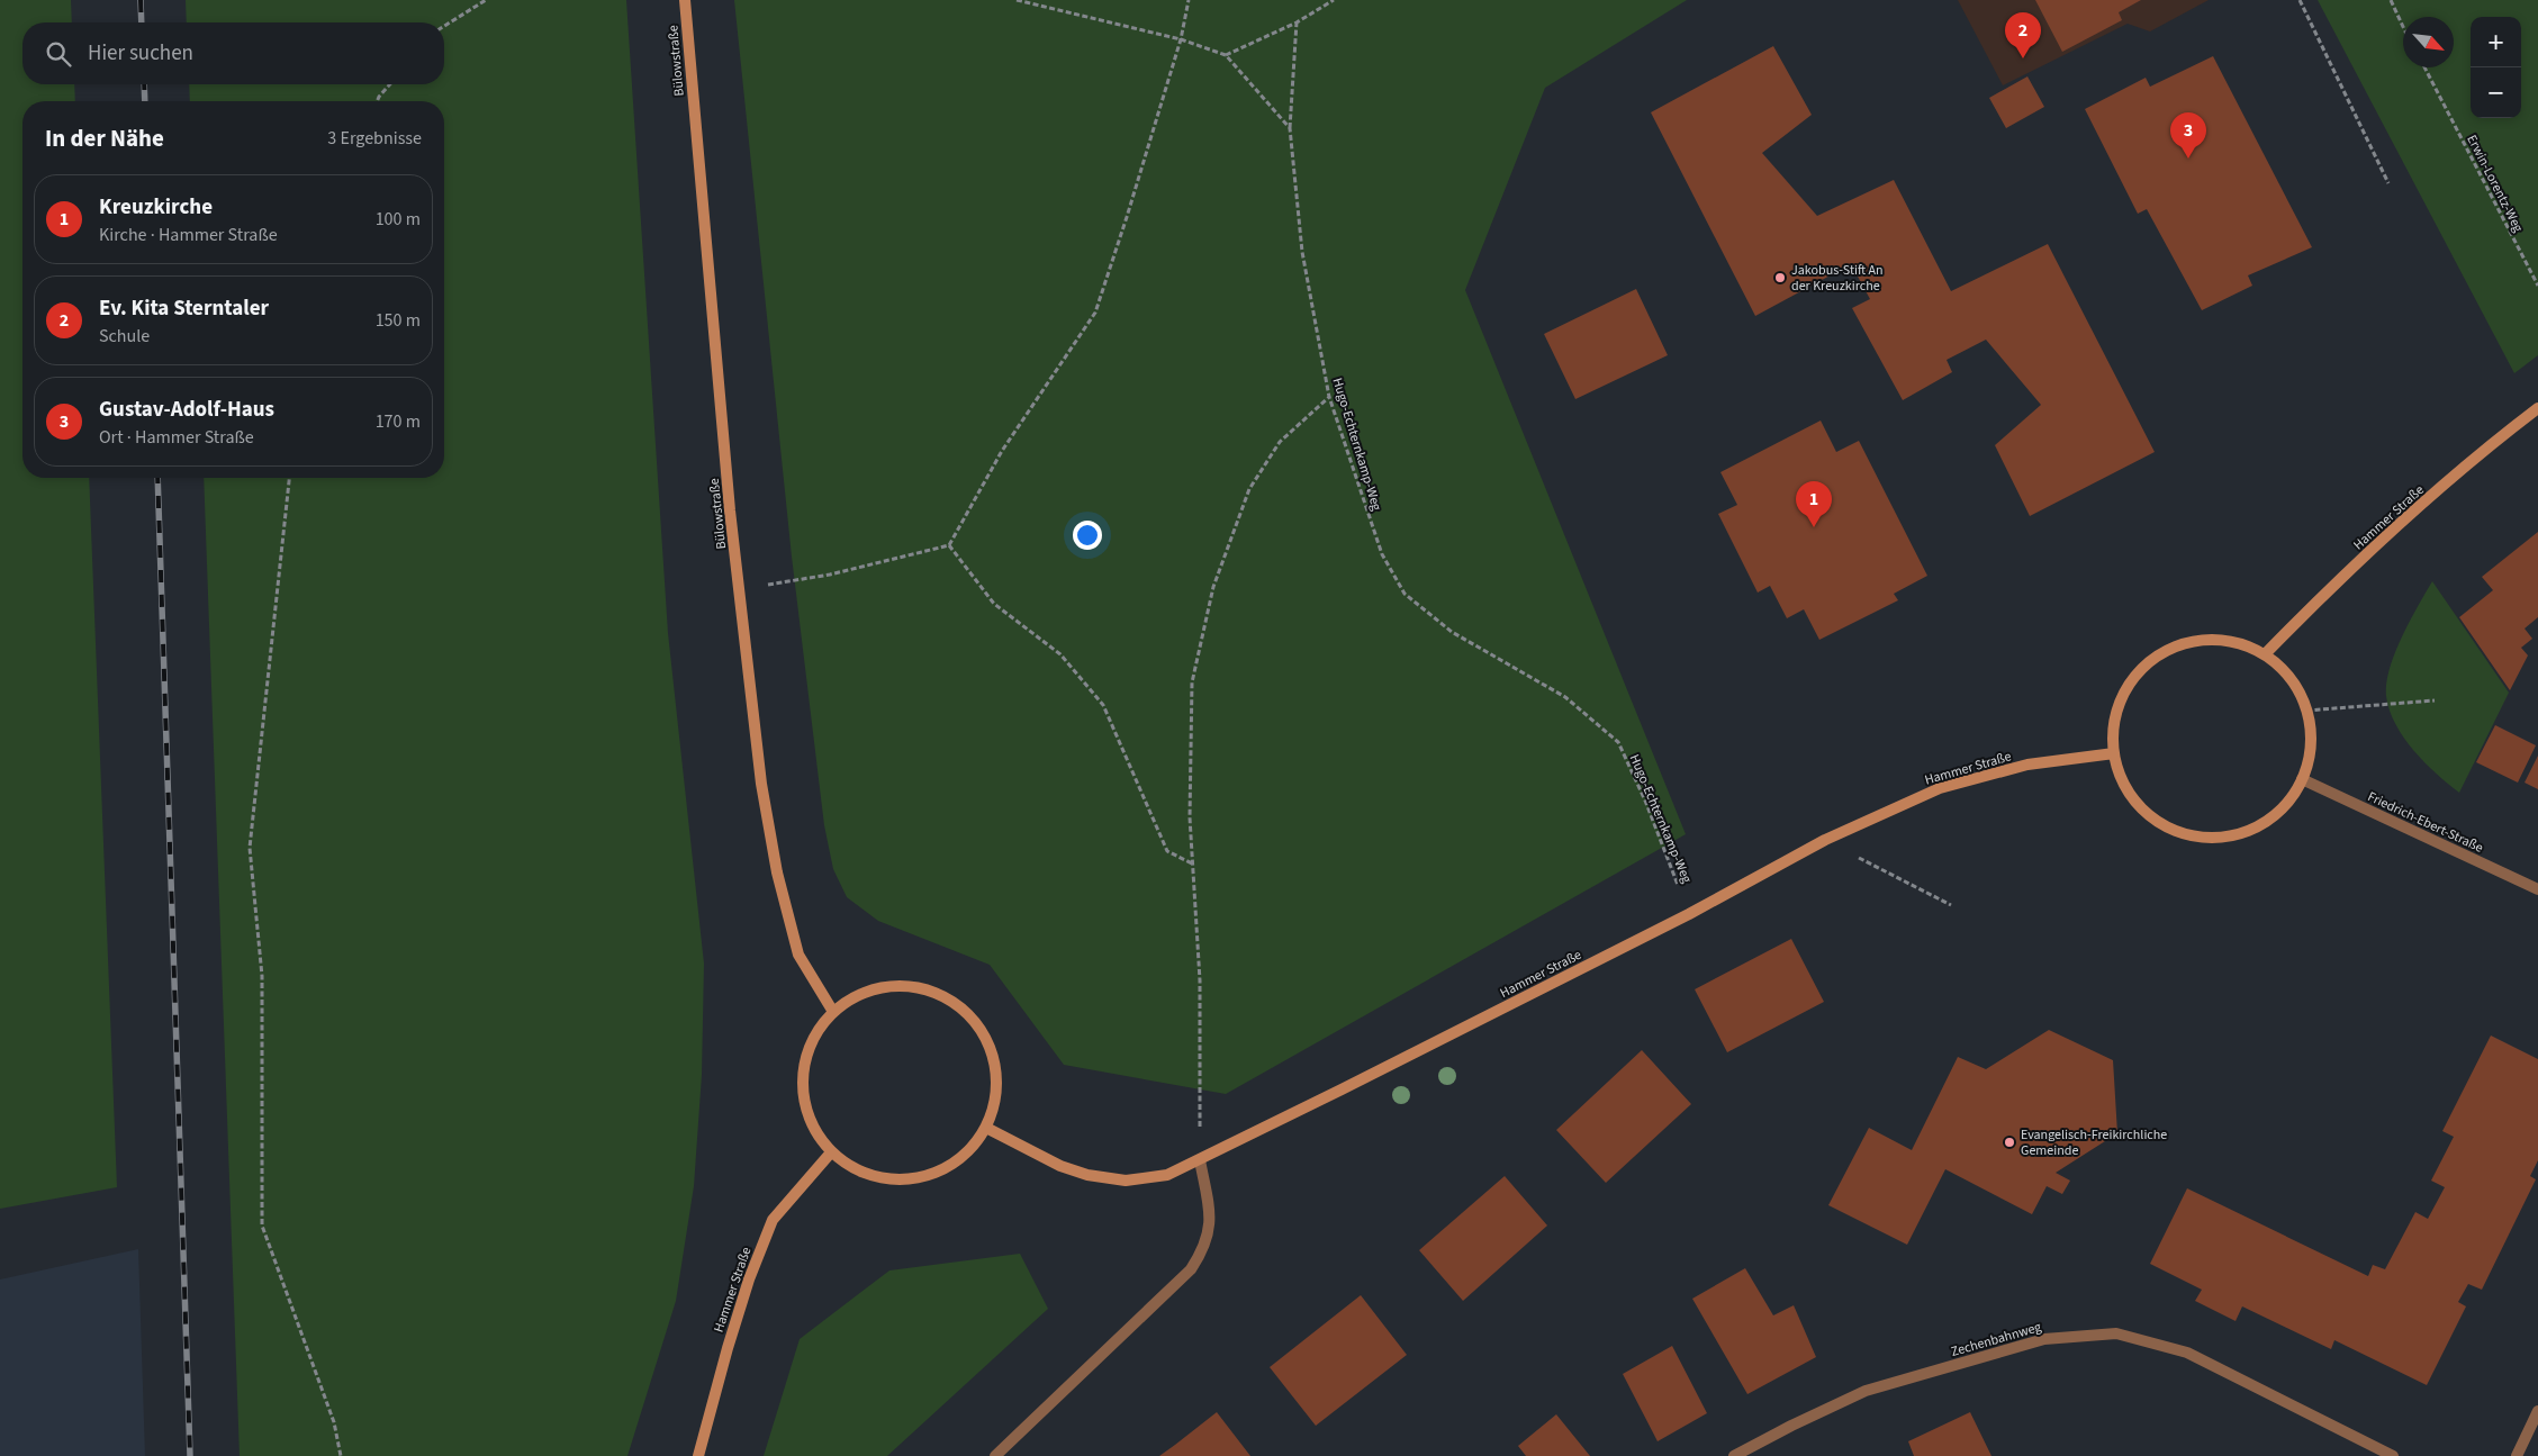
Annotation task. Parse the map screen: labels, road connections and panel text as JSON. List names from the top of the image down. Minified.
{"streets":{"main road":["Bülowstraße","Hammer Straße"],"street":["Friedrich-Ebert-Straße","Zechenbahnweg"],"path":["Erwin-Lorentz-Weg","Hugo-Echternkamp-Weg"]},"crossings":[["Bülowstraße","Hammer Straße"],["Hugo-Echternkamp-Weg","Hammer Straße"],["Hammer Straße","Friedrich-Ebert-Straße"]],"places":["Jakobus-Stift An der Kreuzkirche","Evangelisch-Freikirchliche Gemeinde"],"north":"bottom right","page":{"pins":["2","3","1"],"map_buttons":["+","−"],"search":"Hier suchen","heading":["In der Nähe","3 Ergebnisse"],"list":[{"mark":"1","name":"Kreuzkirche","note":"Kirche · Hammer Straße","value":"100 m"},{"mark":"2","name":"Ev. Kita Sterntaler","note":"Schule","value":"150 m"},{"mark":"3","name":"Gustav-Adolf-Haus","note":"Ort · Hammer Straße","value":"170 m"}]}}
